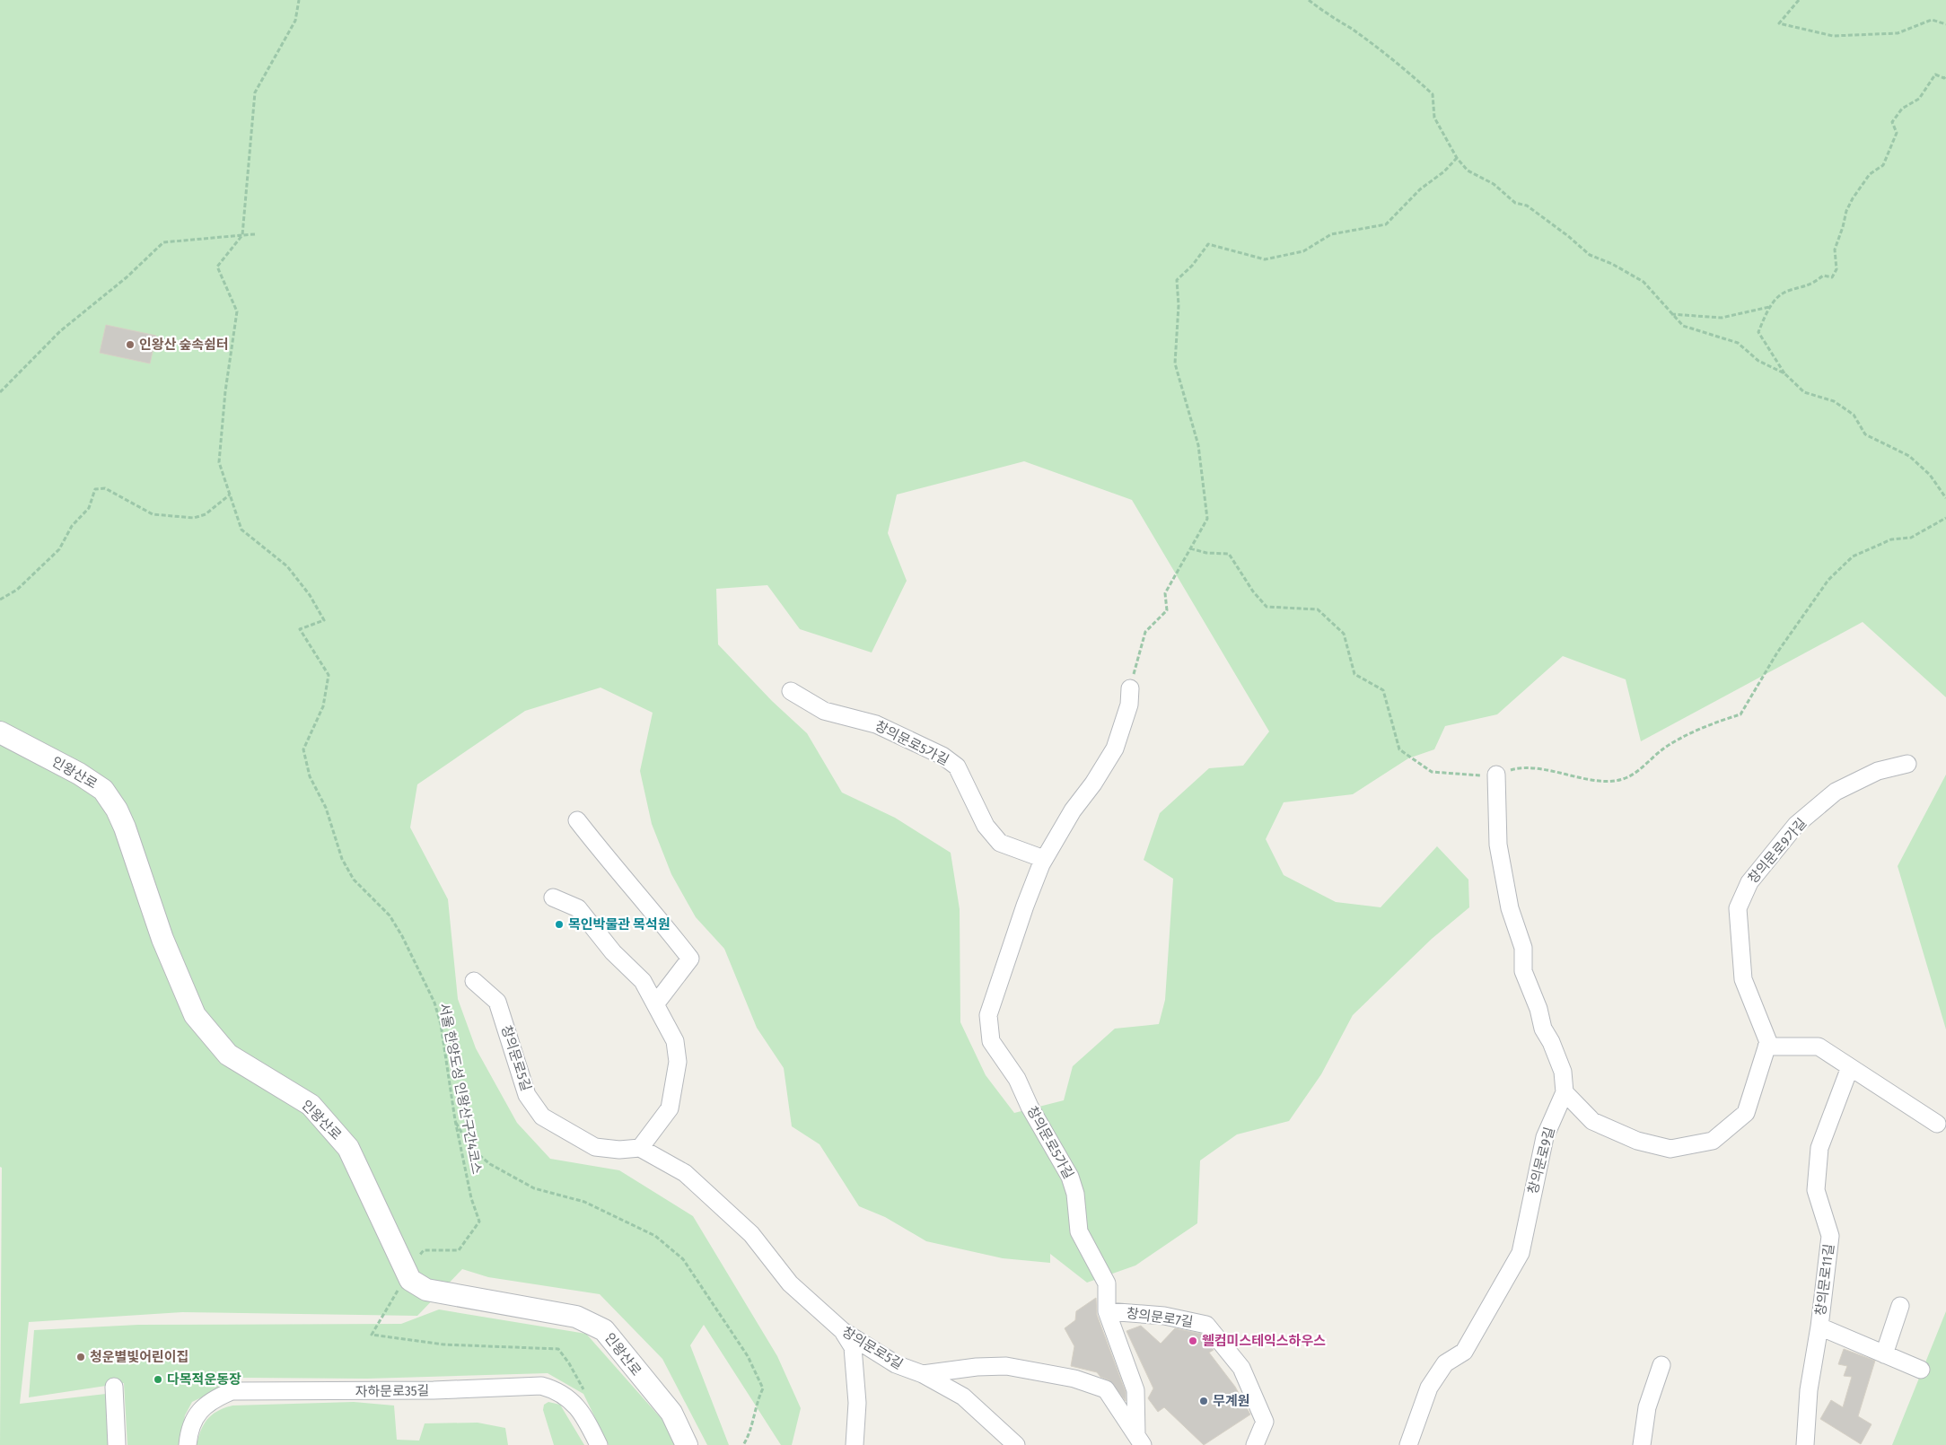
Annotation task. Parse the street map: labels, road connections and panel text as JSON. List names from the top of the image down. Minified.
{"streets":{"street":["창의문로5가길","인왕산로","창의문로9가길","창의문로5길","창의문로9길","창의문로11길","창의문로7길","자하문로35길"],"path":["서울 한양도성 인왕산구간4코스"]},"crossings":[["창의문로5가길","창의문로5길"],["창의문로5가길","창의문로7길"],["인왕산로","서울 한양도성 인왕산구간4코스"]],"places":["인왕산 숲속쉼터","목인박물관 목석원","웰컴미스테익스하우스","청운별빛어린이집","다목적운동장","무계원"]}
